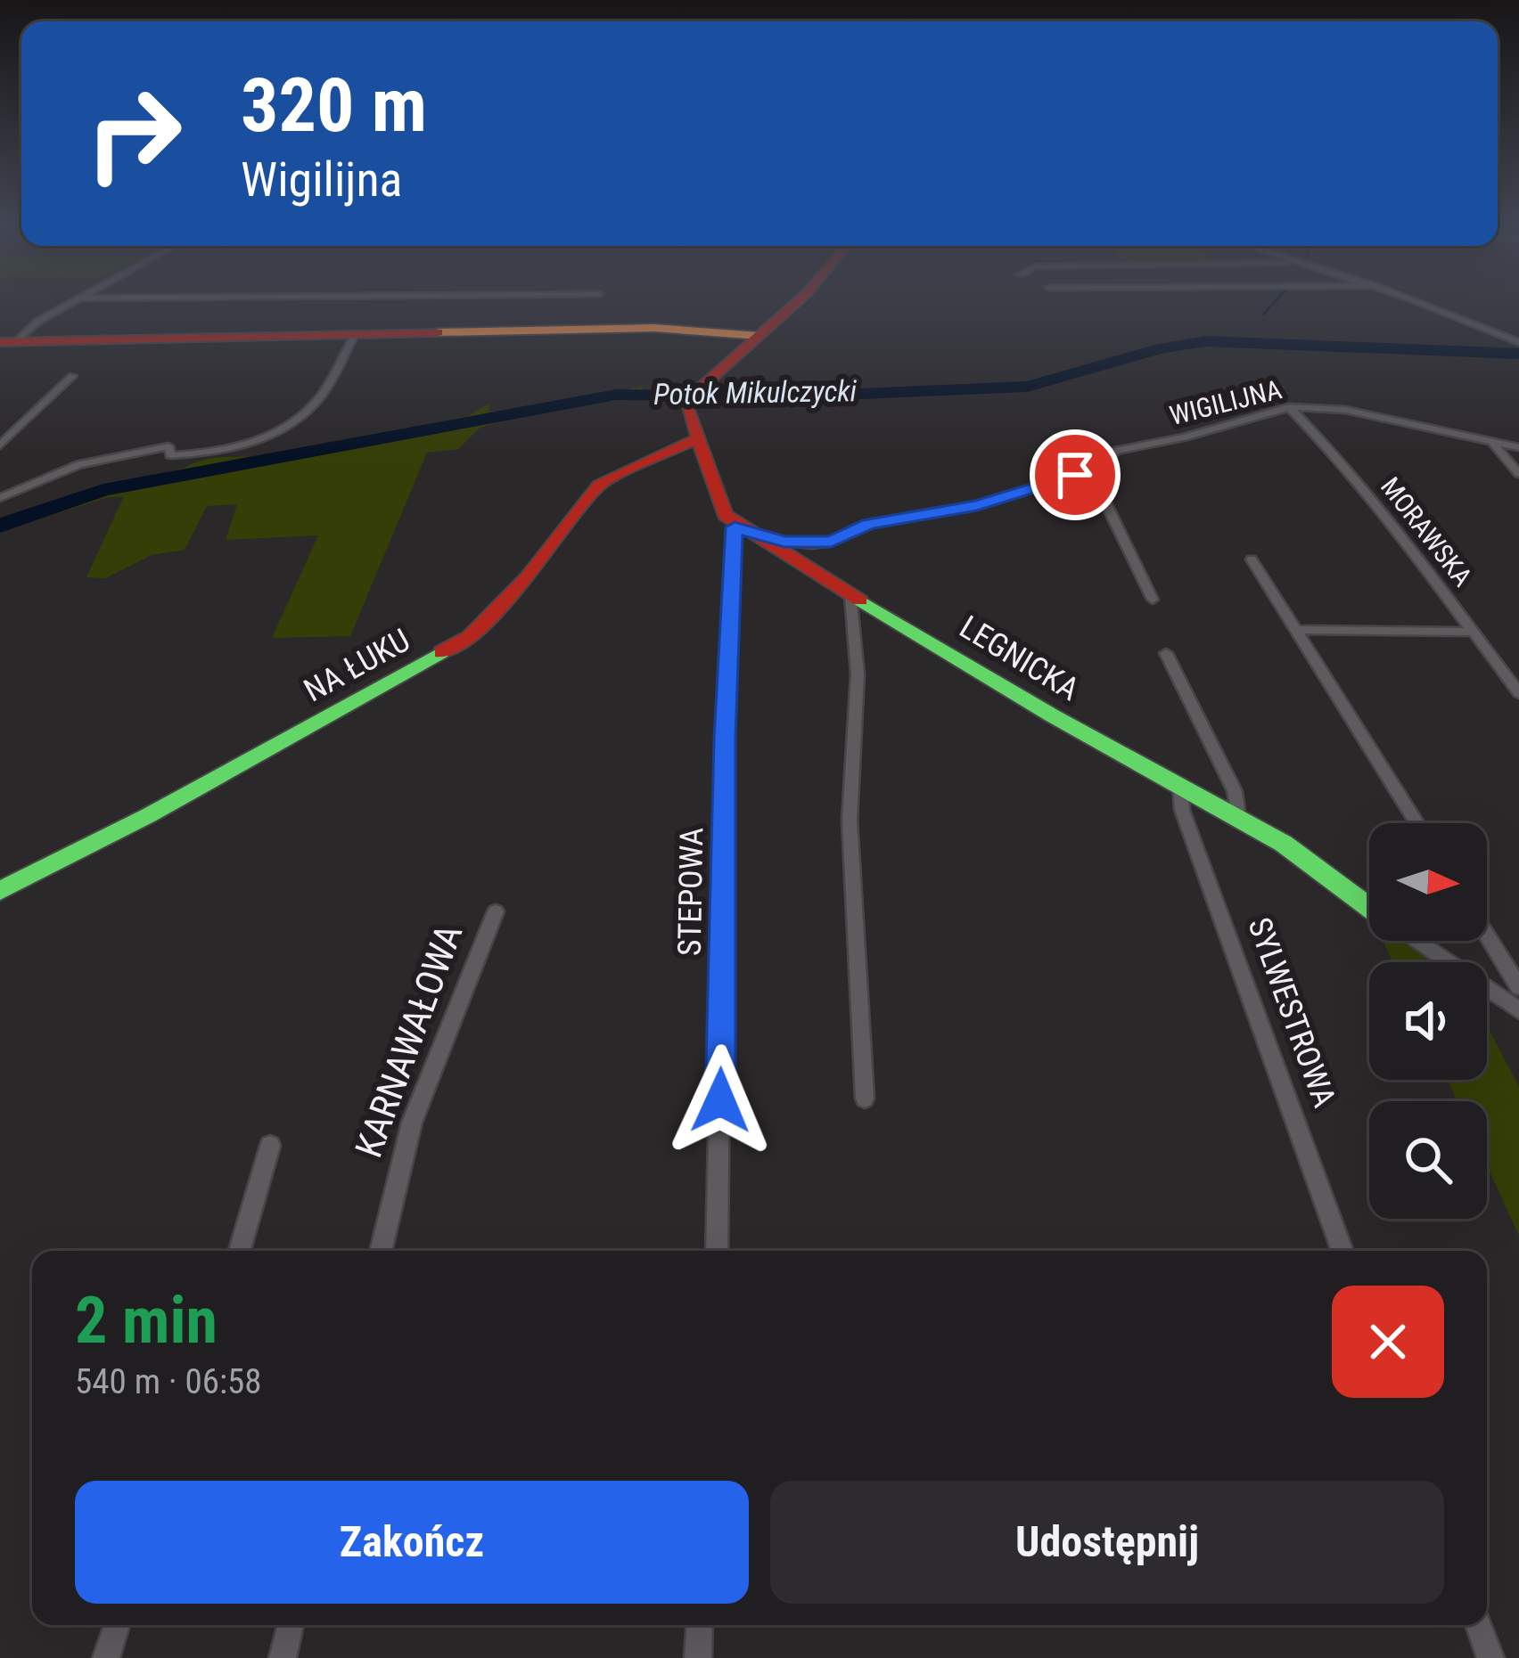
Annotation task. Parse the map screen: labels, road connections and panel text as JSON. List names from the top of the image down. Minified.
{"streets":{"street":["WIGILIJNA","MORAWSKA","LEGNICKA","NA ŁUKU","STEPOWA","SYLWESTROWA","KARNAWAŁOWA"]},"crossings":[["WIGILIJNA","MORAWSKA"],["WIGILIJNA","LEGNICKA"],["LEGNICKA","STEPOWA"],["LEGNICKA","SYLWESTROWA"]],"water":["Potok Mikulczycki"],"north":"right","page":{"turn":["320 m","Wigilijna"],"heading":["2 min","540 m · 06:58"],"buttons":["Zakończ","Udostępnij"]}}
